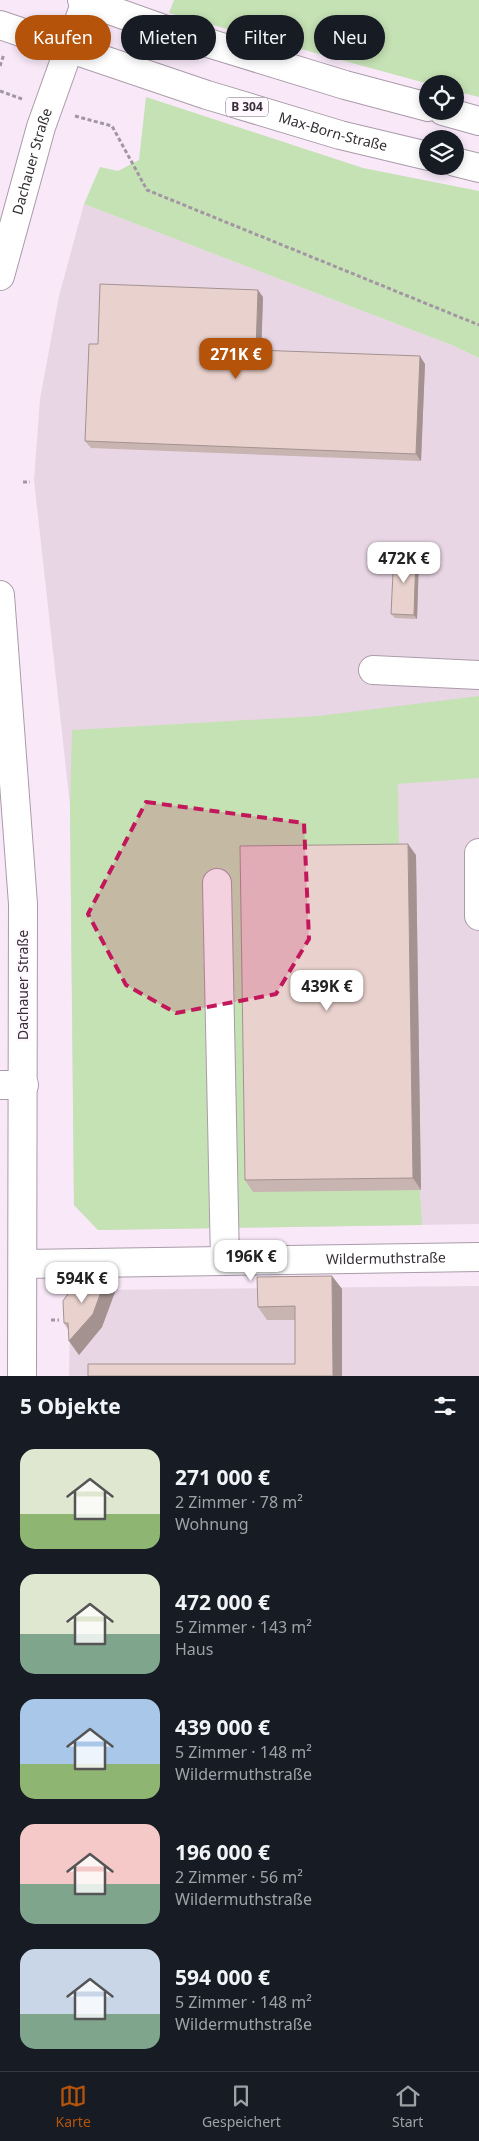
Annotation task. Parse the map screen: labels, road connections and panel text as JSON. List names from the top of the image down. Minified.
{"streets":{"main road":["B 304","Max-Born-Straße","Dachauer Straße","Wildermuthstraße"]},"crossings":[["Dachauer Straße","Wildermuthstraße"]],"page":{"chip":["Kaufen","Mieten","Filter","Neu"],"price":["271K €","472K €","439K €","196K €","594K €"],"heading":"5 Objekte","list":[{"name":"271 000 €","note":"2 Zimmer · 78 m² · Wohnung"},{"name":"472 000 €","note":"5 Zimmer · 143 m² · Haus"},{"name":"439 000 €","note":"5 Zimmer · 148 m² · Wildermuthstraße"},{"name":"196 000 €","note":"2 Zimmer · 56 m² · Wildermuthstraße"},{"name":"594 000 €","note":"5 Zimmer · 148 m² · Wildermuthstraße"}],"tabs":["Karte","Gespeichert","Start"]}}
